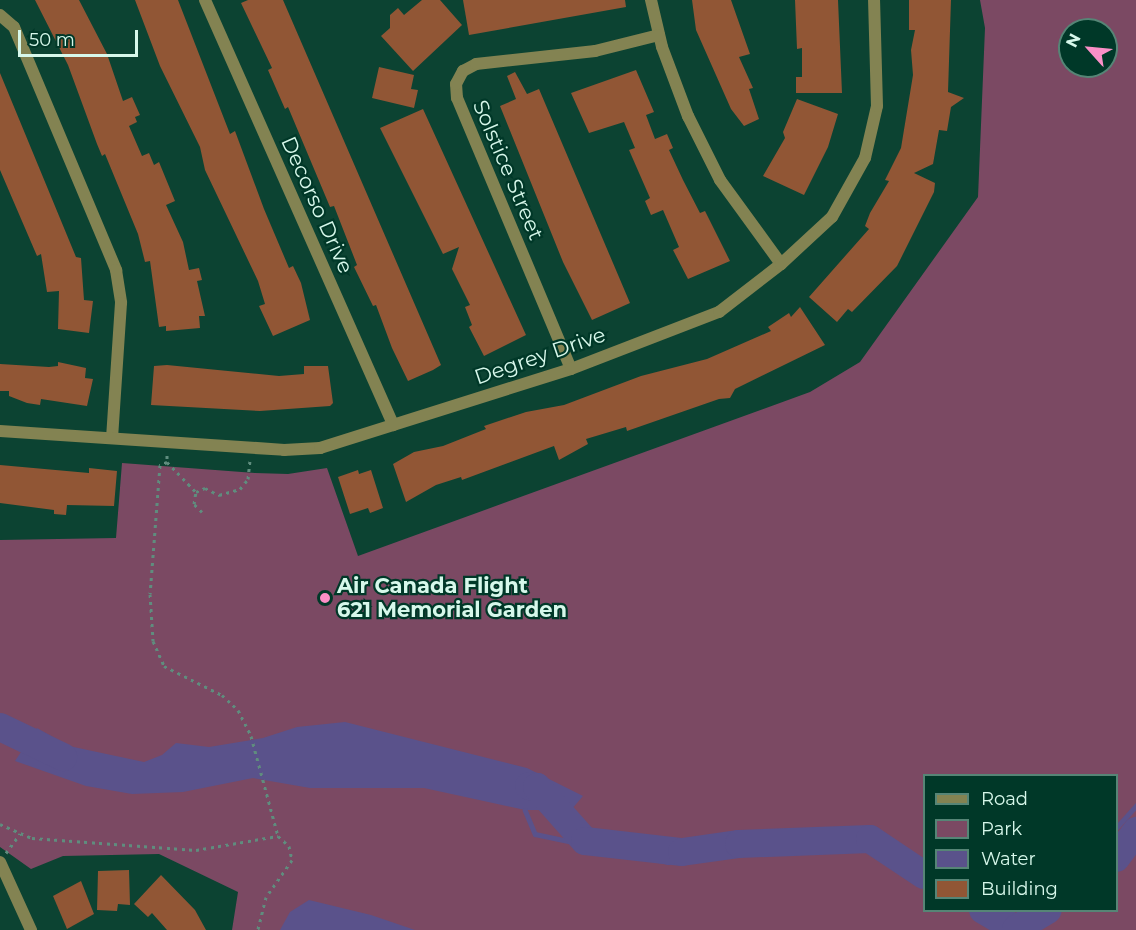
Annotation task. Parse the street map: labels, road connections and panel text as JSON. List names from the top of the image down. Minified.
{"streets":{"street":["Solstice Street","Decorso Drive","Degrey Drive"]},"crossings":[["Solstice Street","Degrey Drive"],["Decorso Drive","Degrey Drive"]],"places":["Air Canada Flight 621 Memorial Garden"],"legend":["Road","Park","Water","Building"],"scale_bar":"50 m","north":"top left"}
